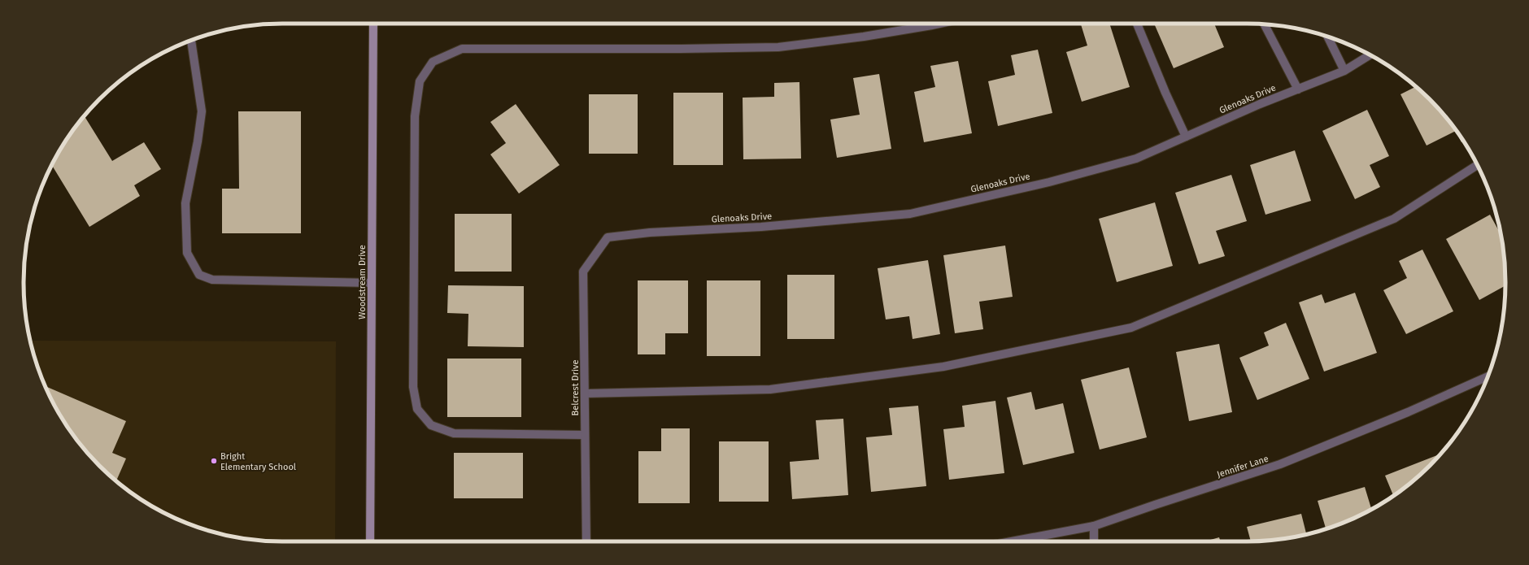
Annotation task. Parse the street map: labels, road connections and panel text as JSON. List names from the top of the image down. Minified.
{"streets":{"street":["Glenoaks Drive","Woodstream Drive","Belcrest Drive","Jennifer Lane"]},"crossings":[["Glenoaks Drive","Belcrest Drive"]],"places":["Bright Elementary School"]}
